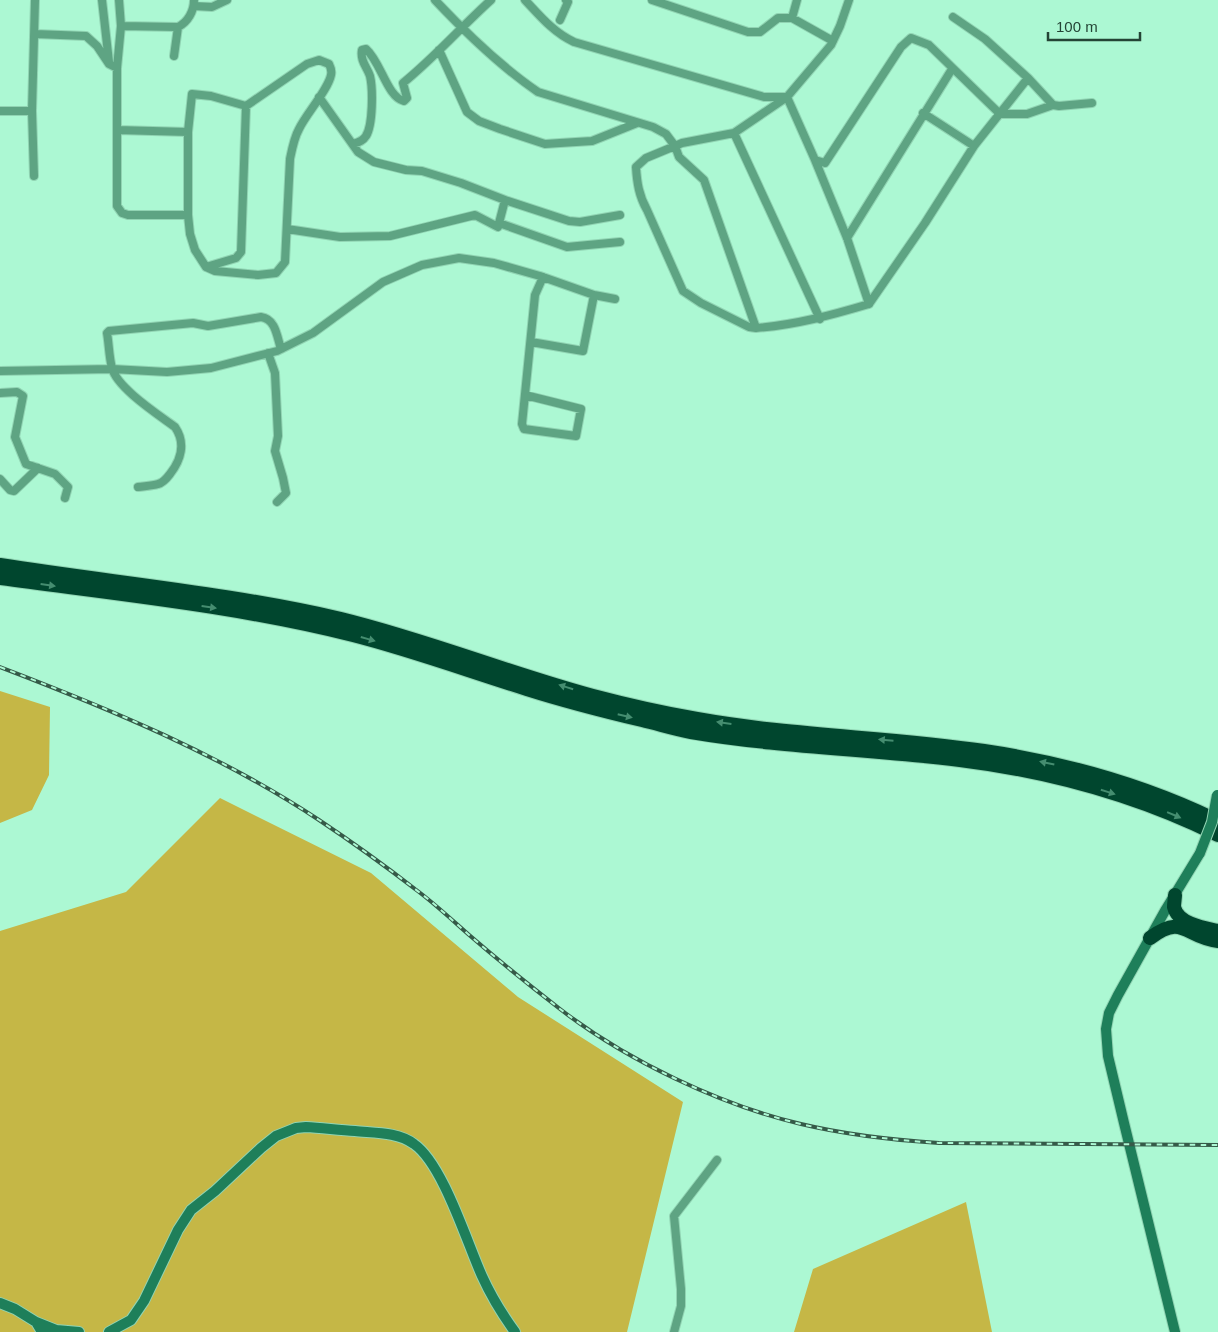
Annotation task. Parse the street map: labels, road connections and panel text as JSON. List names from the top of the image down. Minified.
{"scale_bar":"100 m"}
